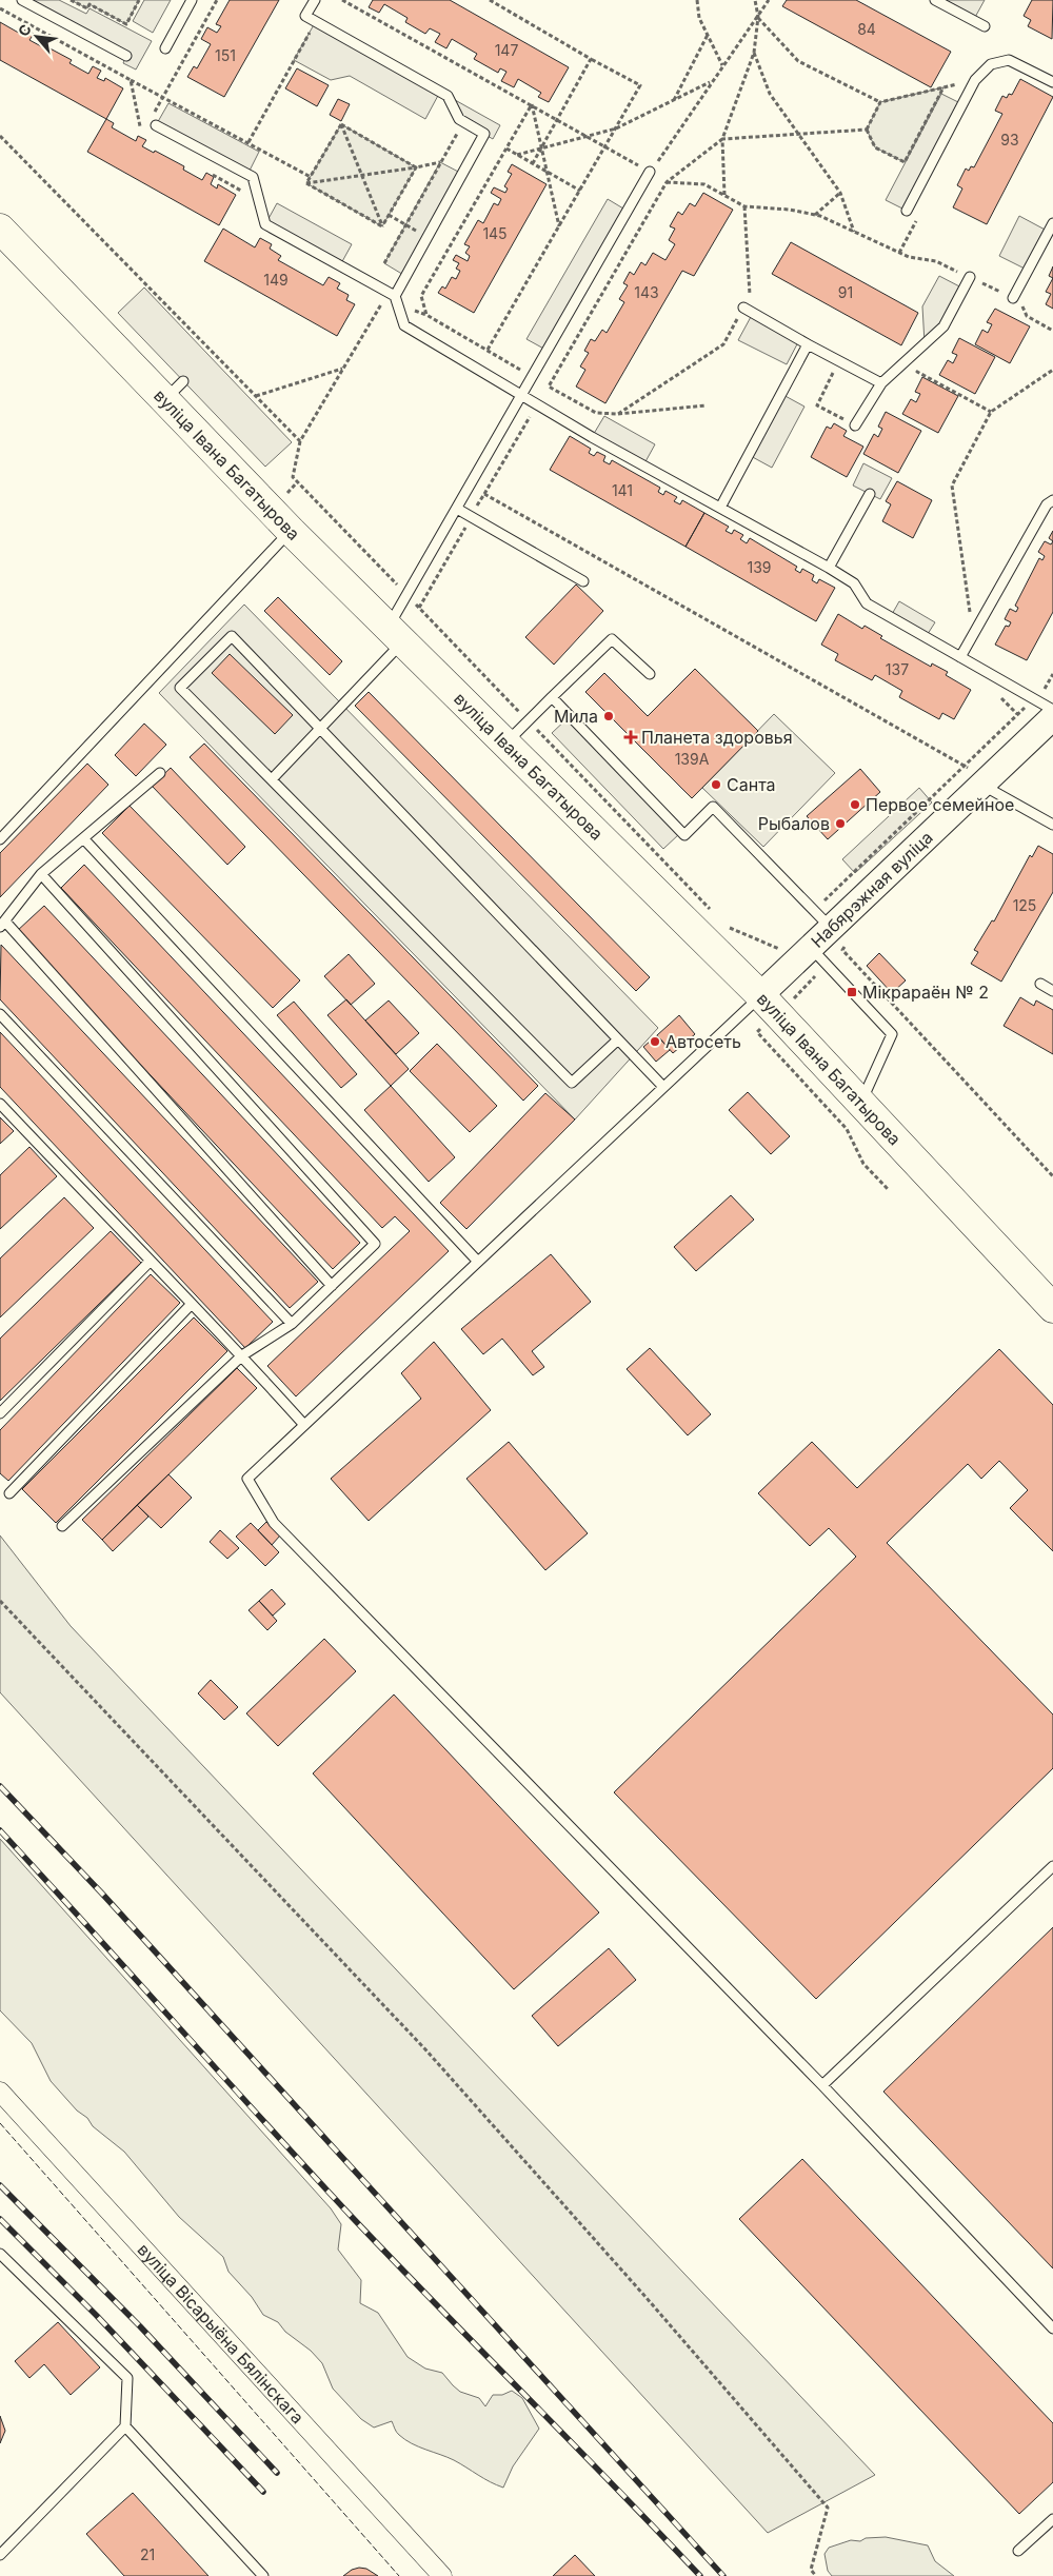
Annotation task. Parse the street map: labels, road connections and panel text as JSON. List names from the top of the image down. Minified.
{"streets":{"main road":["вуліца Івана Багатырова","Набярэжная вуліца"],"street":["вуліца Вісарыёна Бялінскага"]},"crossings":[["вуліца Івана Багатырова","Набярэжная вуліца"]],"places":{"other":["Мила","Санта","Первое семейное","Рыбалов","Автосеть"],"health":["Планета здоровья"],"transit":["Мікрараён № 2"]},"house_numbers":["84","147","151","93","145","149","143","91","141","139","137","139А","125","21"],"north":"top left"}
